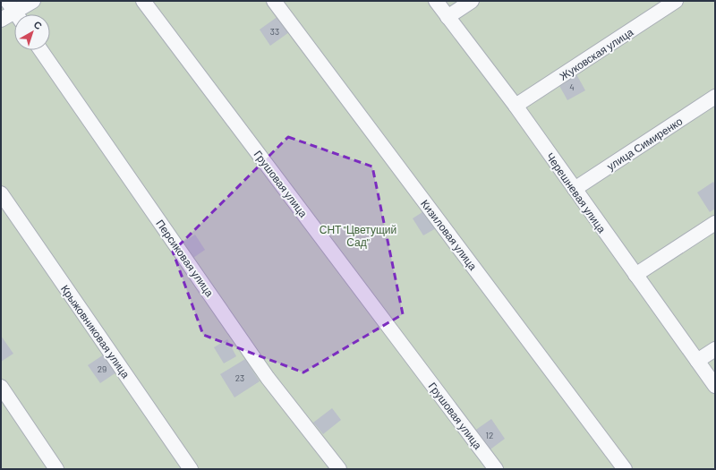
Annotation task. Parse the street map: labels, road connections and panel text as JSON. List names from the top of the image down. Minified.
{"streets":{"street":["Жуковская улица","улица Симиренко","Грушовая улица","Черешневая улица","Кизиловая улица","Персиковая улица","Крыжовниковая улица"]},"crossings":[["Жуковская улица","Черешневая улица"],["улица Симиренко","Черешневая улица"]],"parks":["СНТ \"Цветущий Сад\""],"house_numbers":["33","4","29","23","12"],"north":"top right"}
